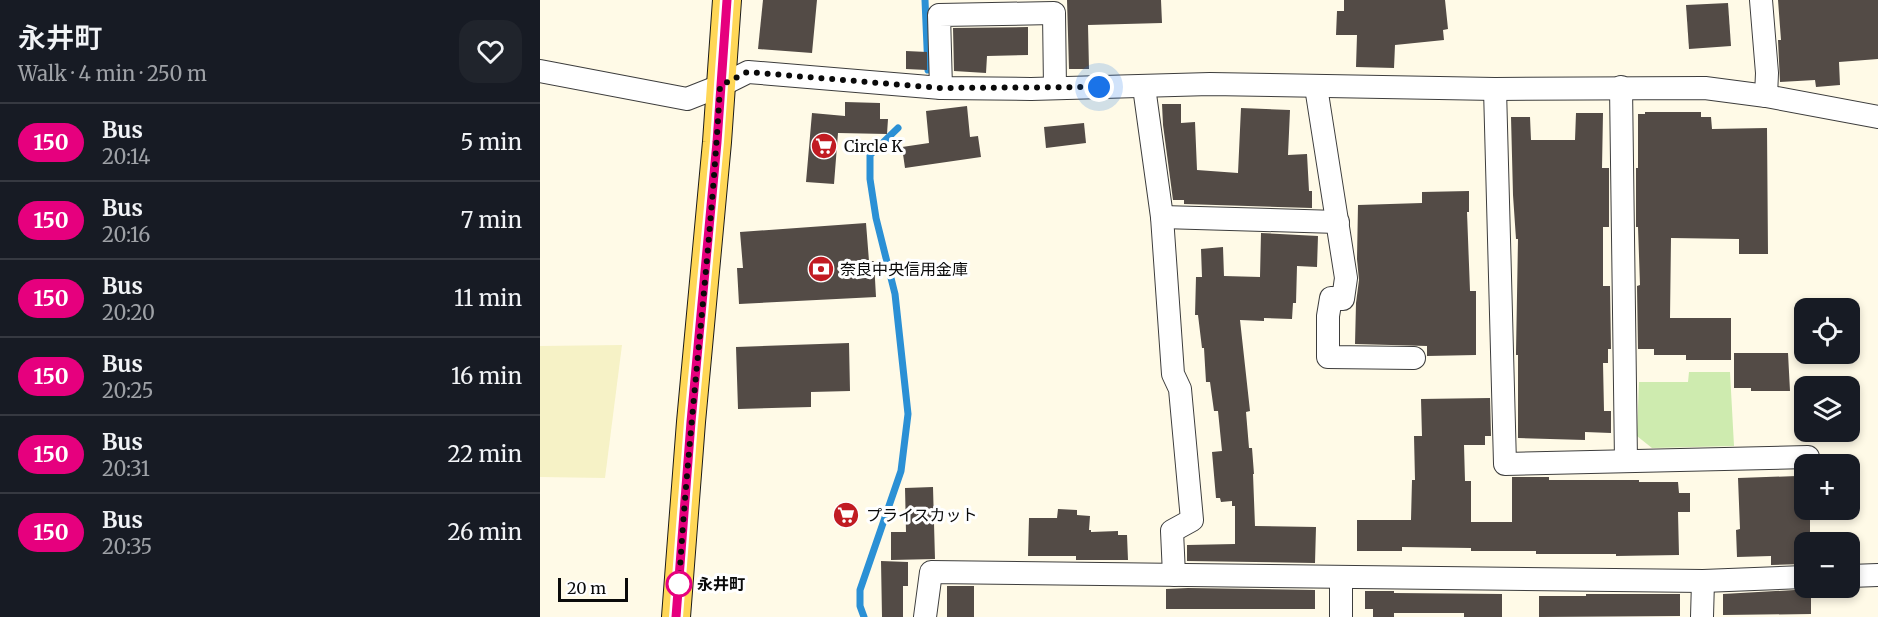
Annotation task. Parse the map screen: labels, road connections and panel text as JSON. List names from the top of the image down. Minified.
{"places":{"supermarket":["Circle K","プライスカット"],"bank":["奈良中央信用金庫"],"other":["永井町"]},"lines":["bus line 150"],"scale_bar":"20 m","page":{"heading":["永井町","Walk · 4 min · 250 m"],"list":[{"mark":"150","name":"Bus","note":"20:14","value":"5 min"},{"mark":"150","name":"Bus","note":"20:16","value":"7 min"},{"mark":"150","name":"Bus","note":"20:20","value":"11 min"},{"mark":"150","name":"Bus","note":"20:25","value":"16 min"},{"mark":"150","name":"Bus","note":"20:31","value":"22 min"},{"mark":"150","name":"Bus","note":"20:35","value":"26 min"}],"map_buttons":["+","−"],"scale":"20 m"}}
